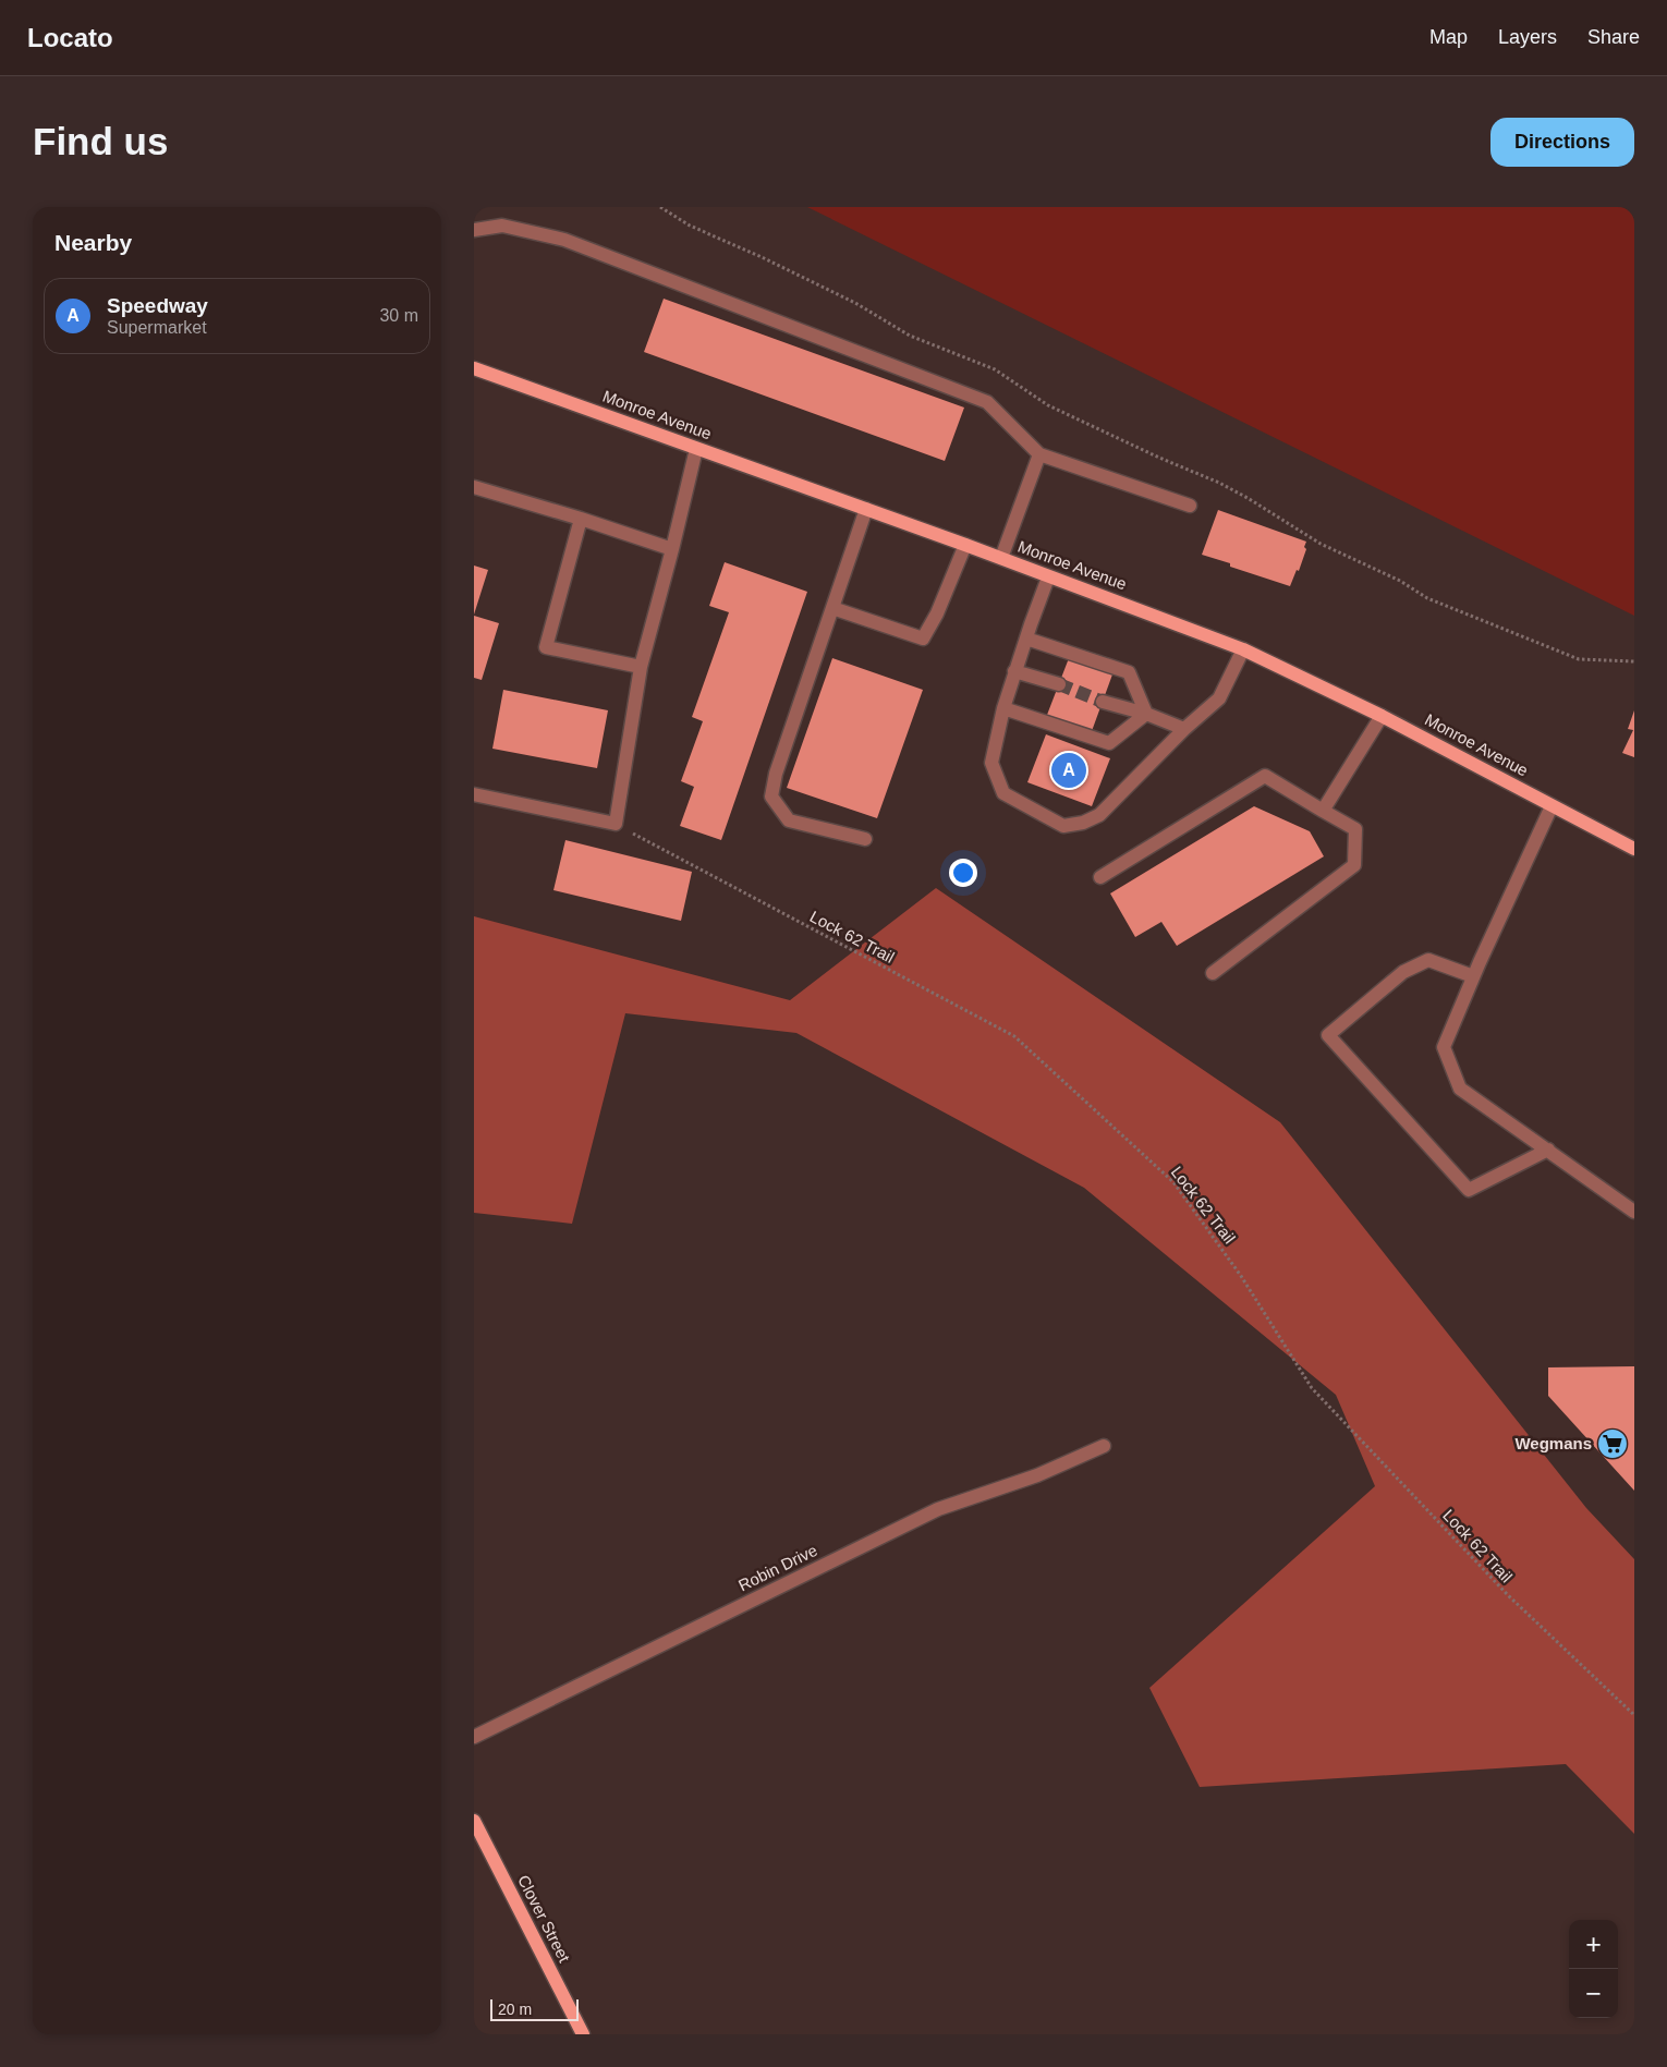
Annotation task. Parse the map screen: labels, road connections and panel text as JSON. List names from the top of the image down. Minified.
{"streets":{"main road":["Monroe Avenue","Clover Street"],"street":["Robin Drive"],"path":["Lock 62 Trail"]},"places":{"supermarket":["Wegmans"]},"scale_bar":"20 m","page":{"header":"Locato","nav":["Map","Layers","Share"],"buttons":"Directions","title":"Find us","heading":"Nearby","list":[{"mark":"A","name":"Speedway","note":"Supermarket","value":"30 m"}],"pins":"A","map_buttons":["+","−"],"scale":"20 m"}}
